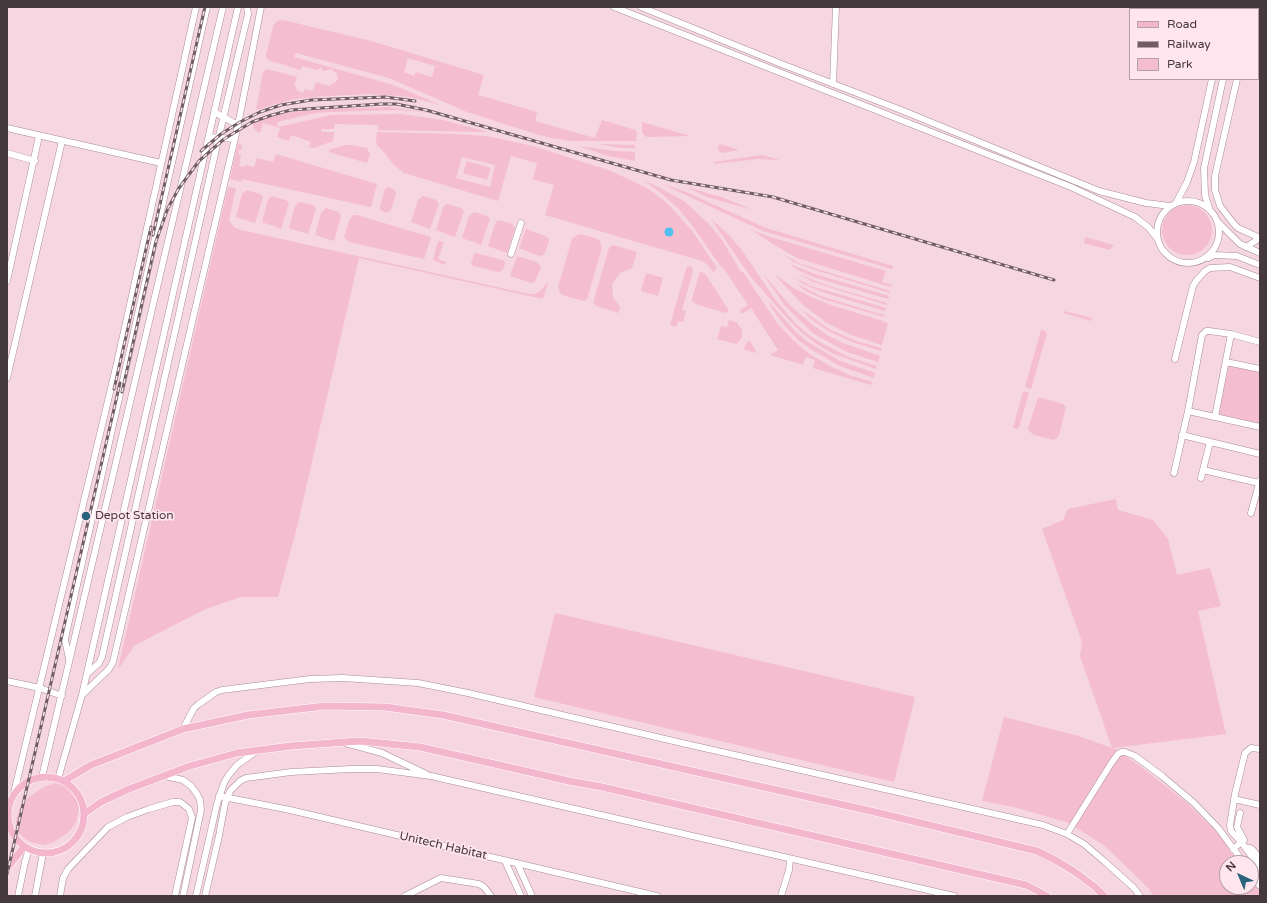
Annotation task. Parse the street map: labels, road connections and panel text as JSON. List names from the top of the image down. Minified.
{"streets":{"street":["Unitech Habitat"]},"places":["Depot Station"],"legend":["Road","Railway","Park"],"north":"top left"}
